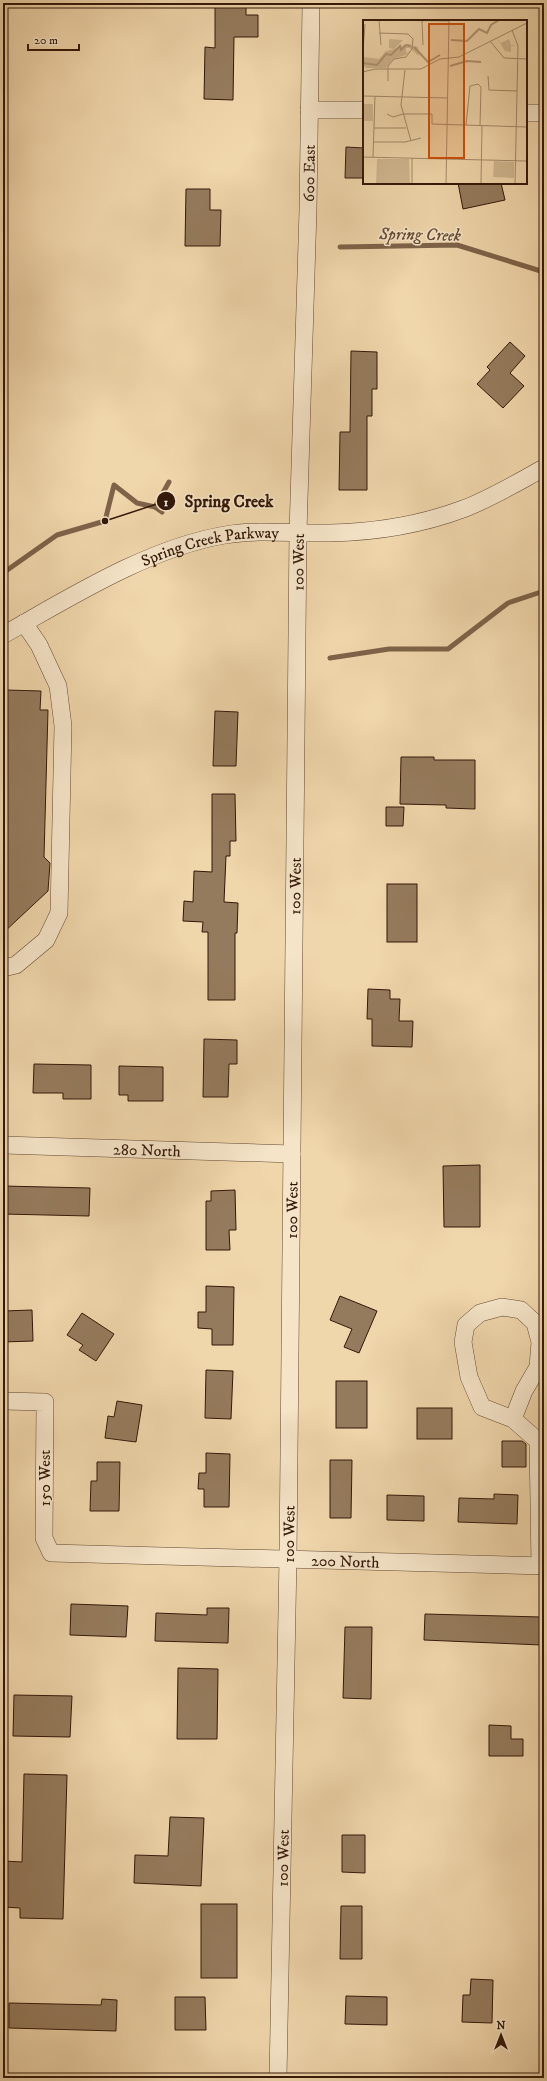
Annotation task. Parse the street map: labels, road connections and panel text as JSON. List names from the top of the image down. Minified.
{"streets":{"street":["600 East","Spring Creek Parkway","100 West","280 North","150 West","200 North"]},"crossings":[["600 East","100 West"],["Spring Creek Parkway","100 West"],["100 West","280 North"],["100 West","200 North"],["150 West","200 North"]],"water":["Spring Creek"],"places":["Spring Creek"],"scale_bar":"20 m","north":"top"}
